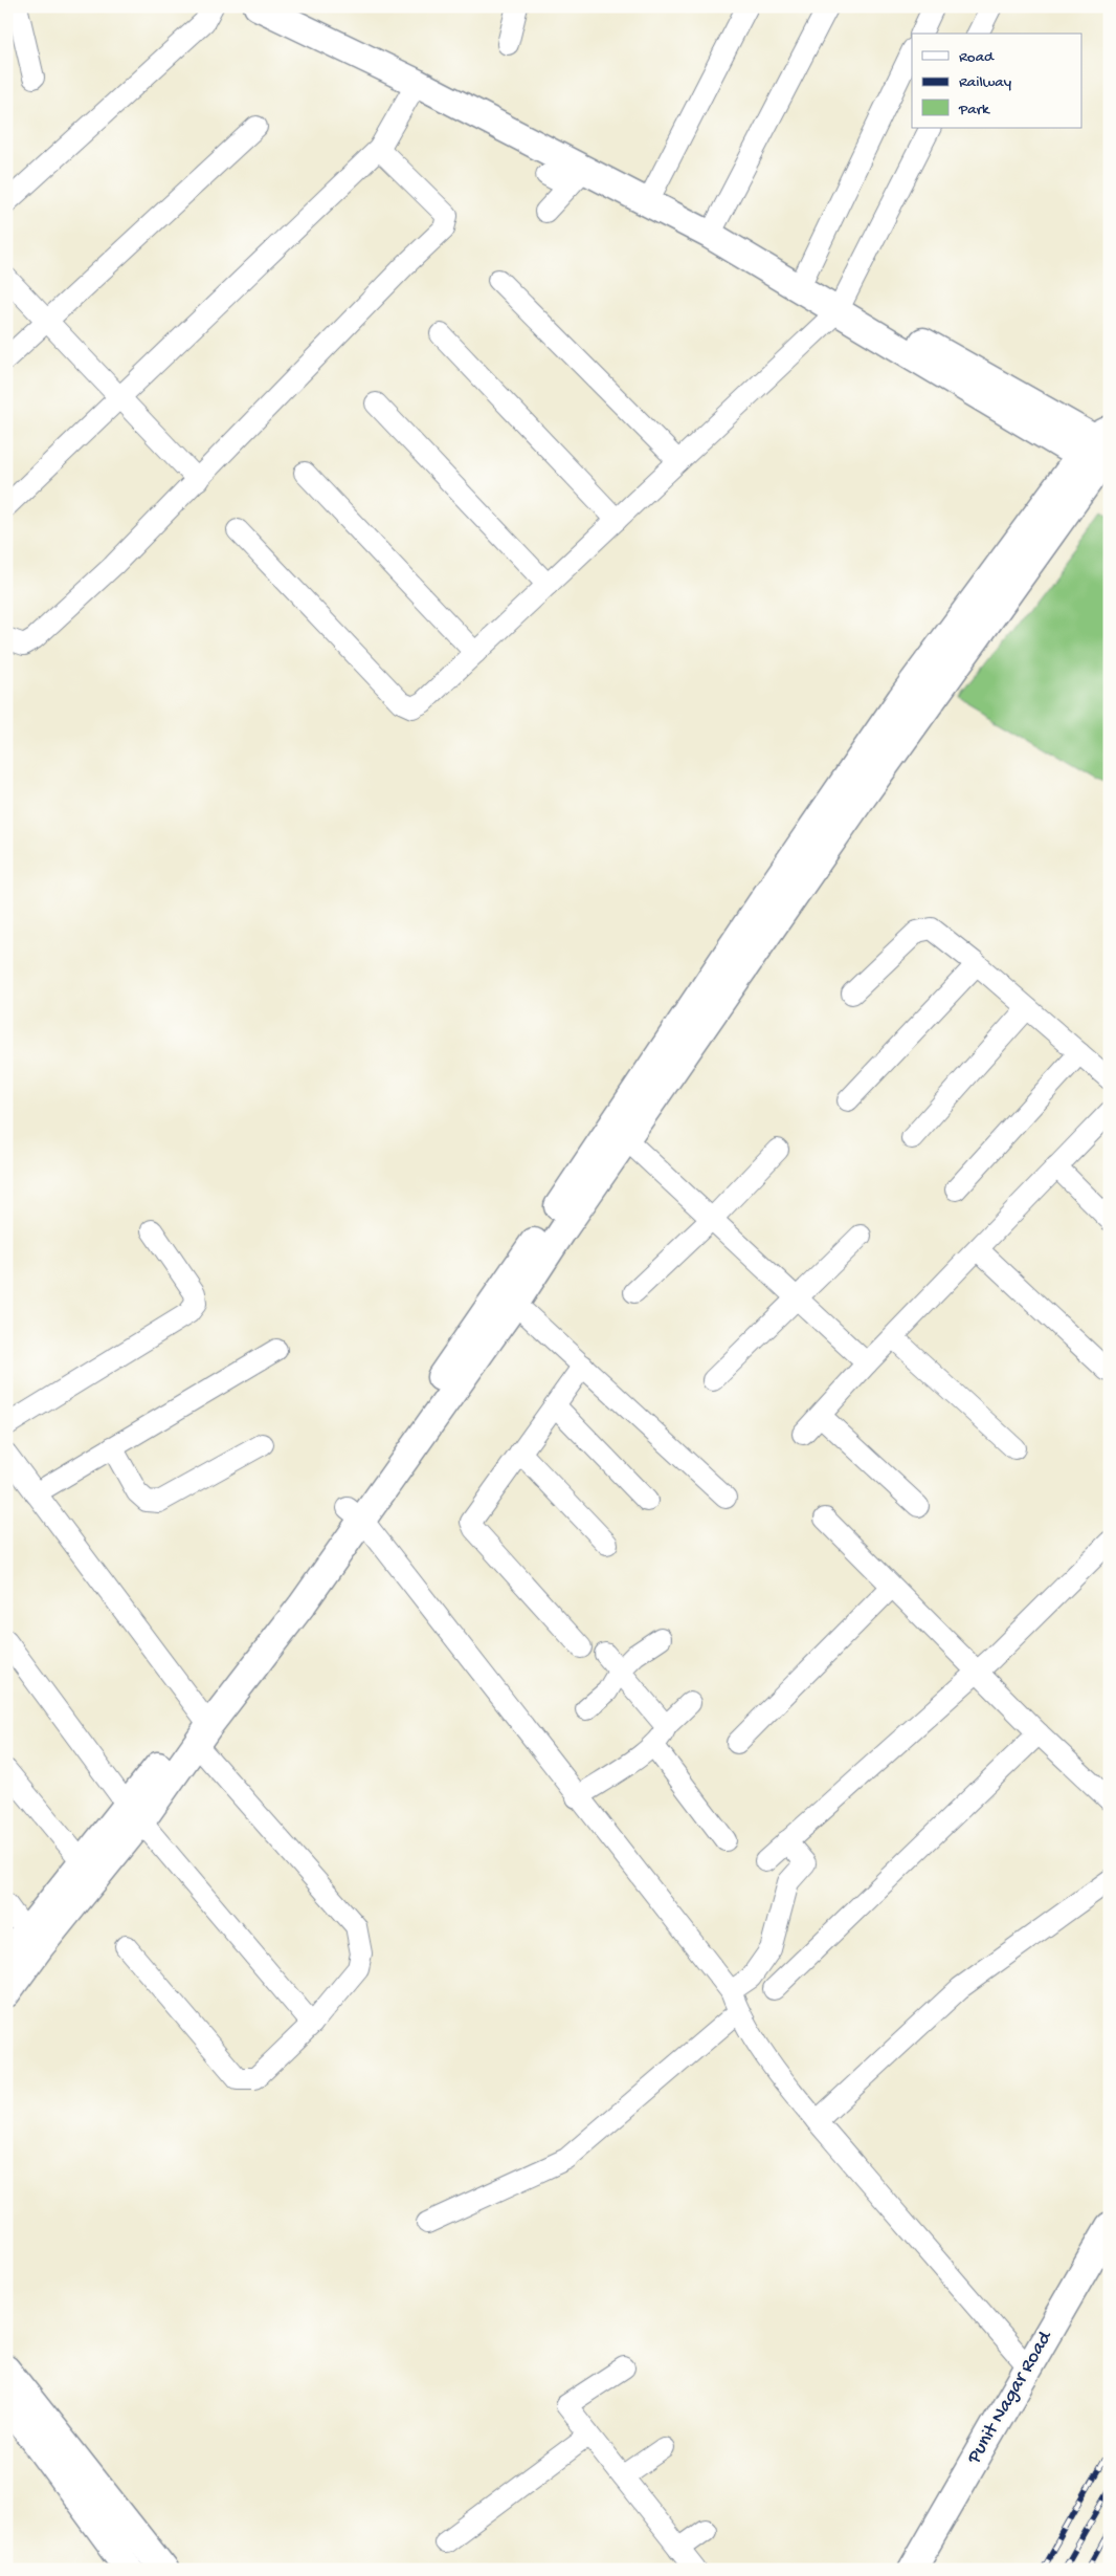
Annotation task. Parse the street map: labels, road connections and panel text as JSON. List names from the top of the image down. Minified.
{"streets":{"street":["Punit Nagar Road"]},"legend":["Road","Railway","Park"]}
